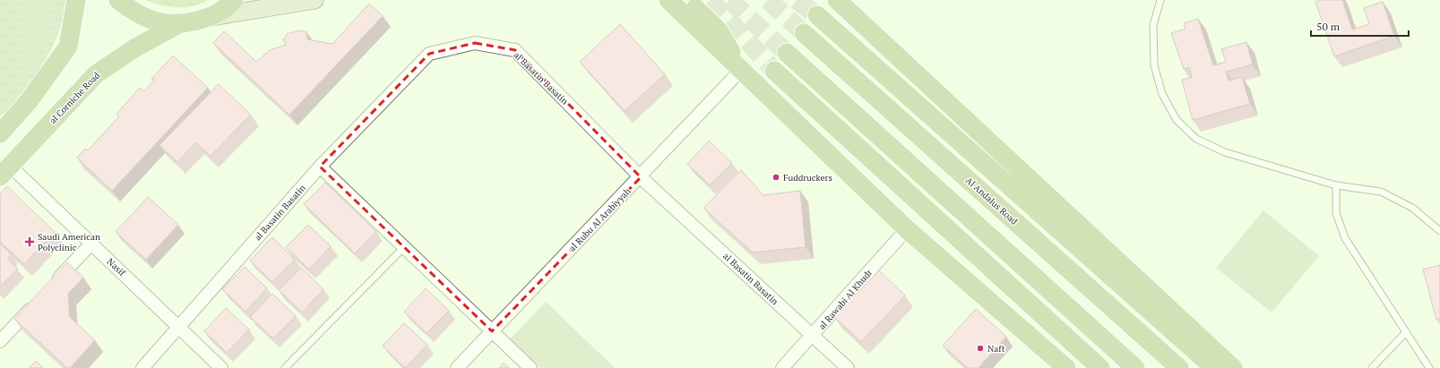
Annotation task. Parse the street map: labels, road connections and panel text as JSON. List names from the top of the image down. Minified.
{"streets":{"main road":["al Corniche Road","Al Andalus Road"],"street":["al Basatin Basatin","al Rubu Al Arabiyyah","Nasif","al Rawabi Al Khudr"]},"crossings":[["al Basatin Basatin","al Rubu Al Arabiyyah"],["al Basatin Basatin","Nasif"],["al Basatin Basatin","al Rawabi Al Khudr"],["al Corniche Road","Nasif"]],"places":{"other":["Fuddruckers","Naft"],"health":["Saudi American Polyclinic"]},"scale_bar":"50 m"}
